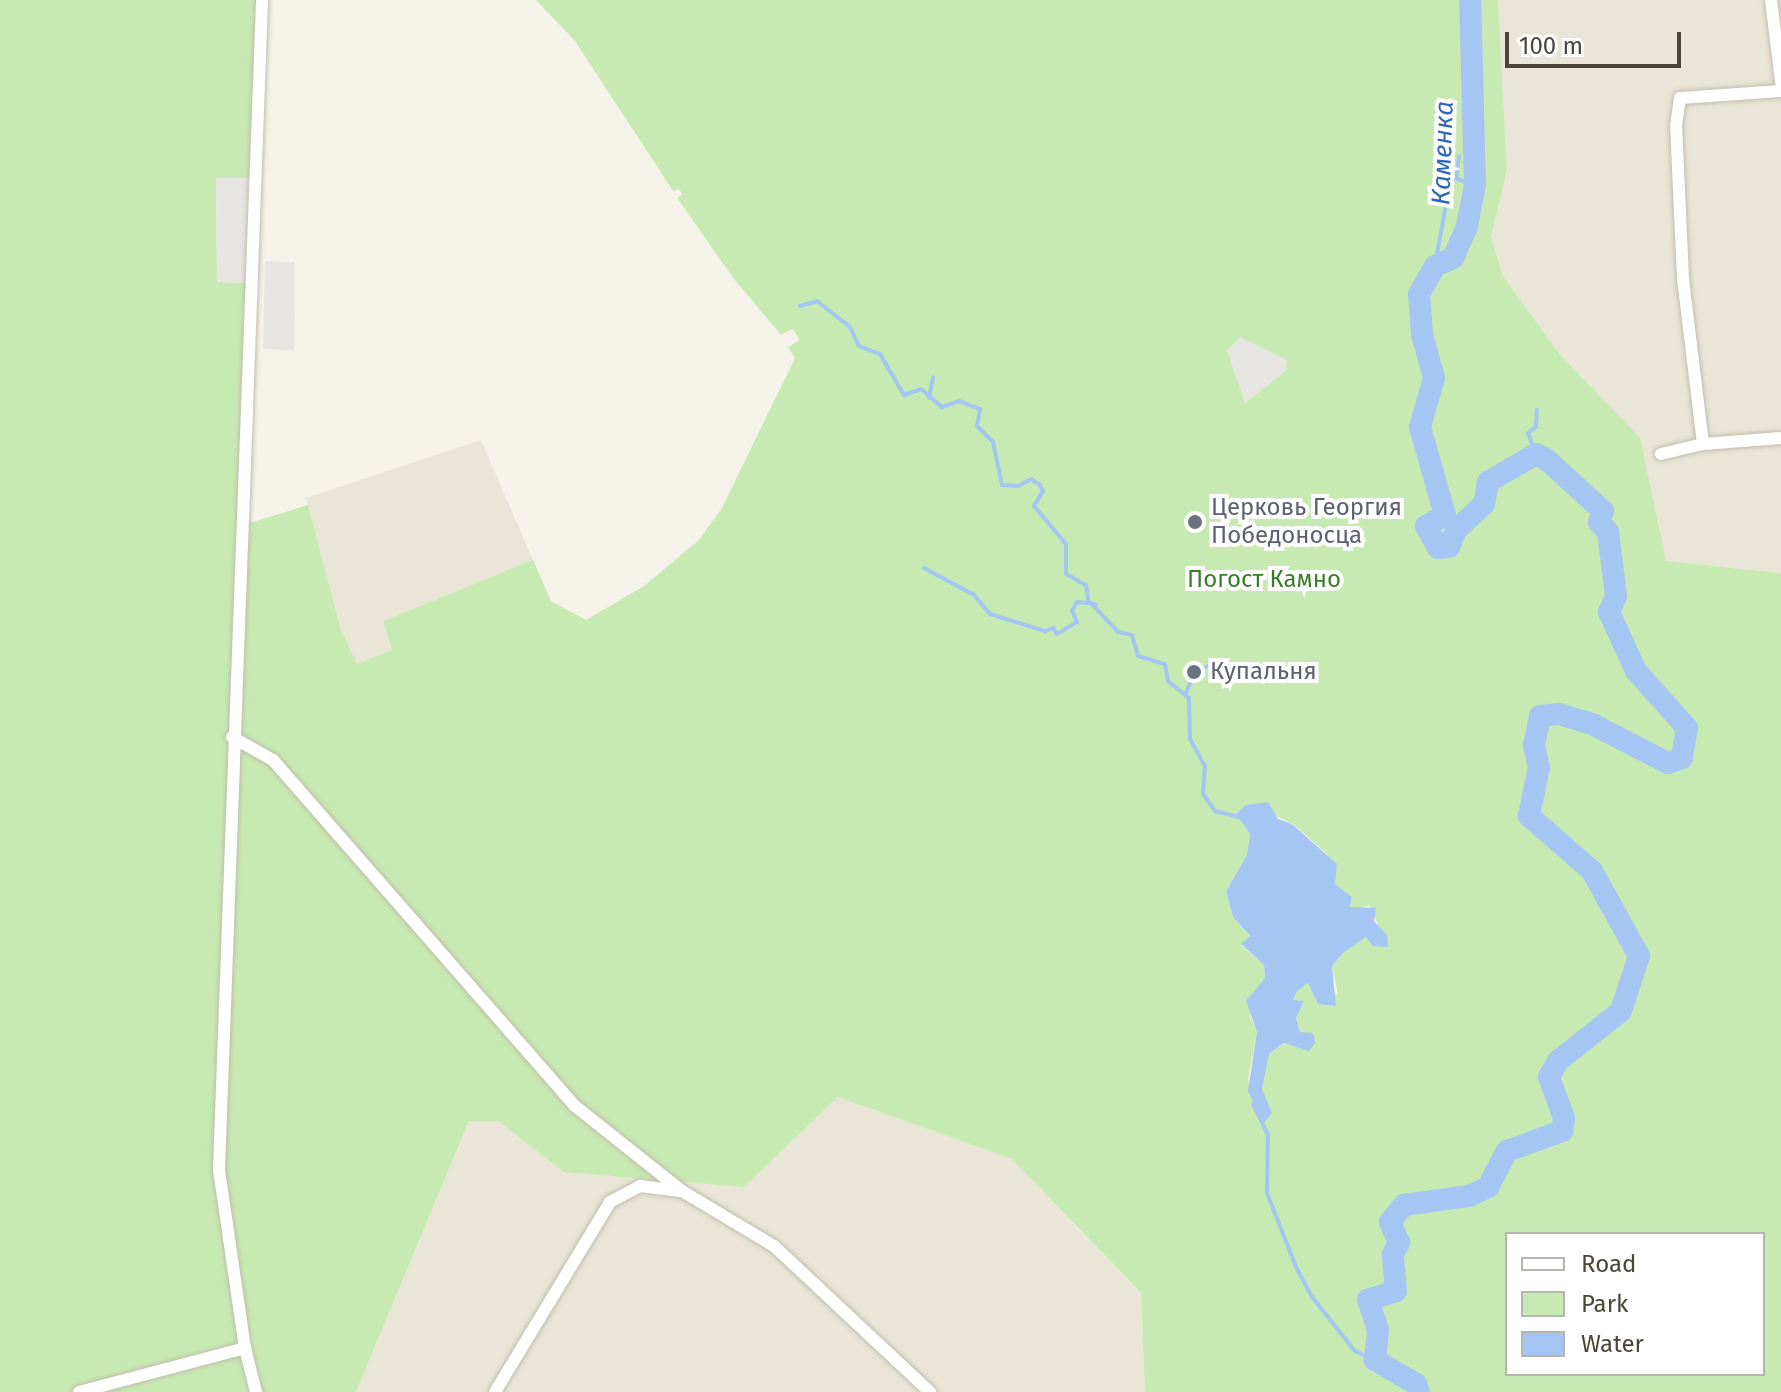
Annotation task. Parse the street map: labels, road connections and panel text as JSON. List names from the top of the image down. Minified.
{"water":["Каменка"],"parks":["Погост Камно"],"places":["Церковь Георгия Победоносца","Купальня"],"legend":["Road","Park","Water"],"scale_bar":"100 m"}
